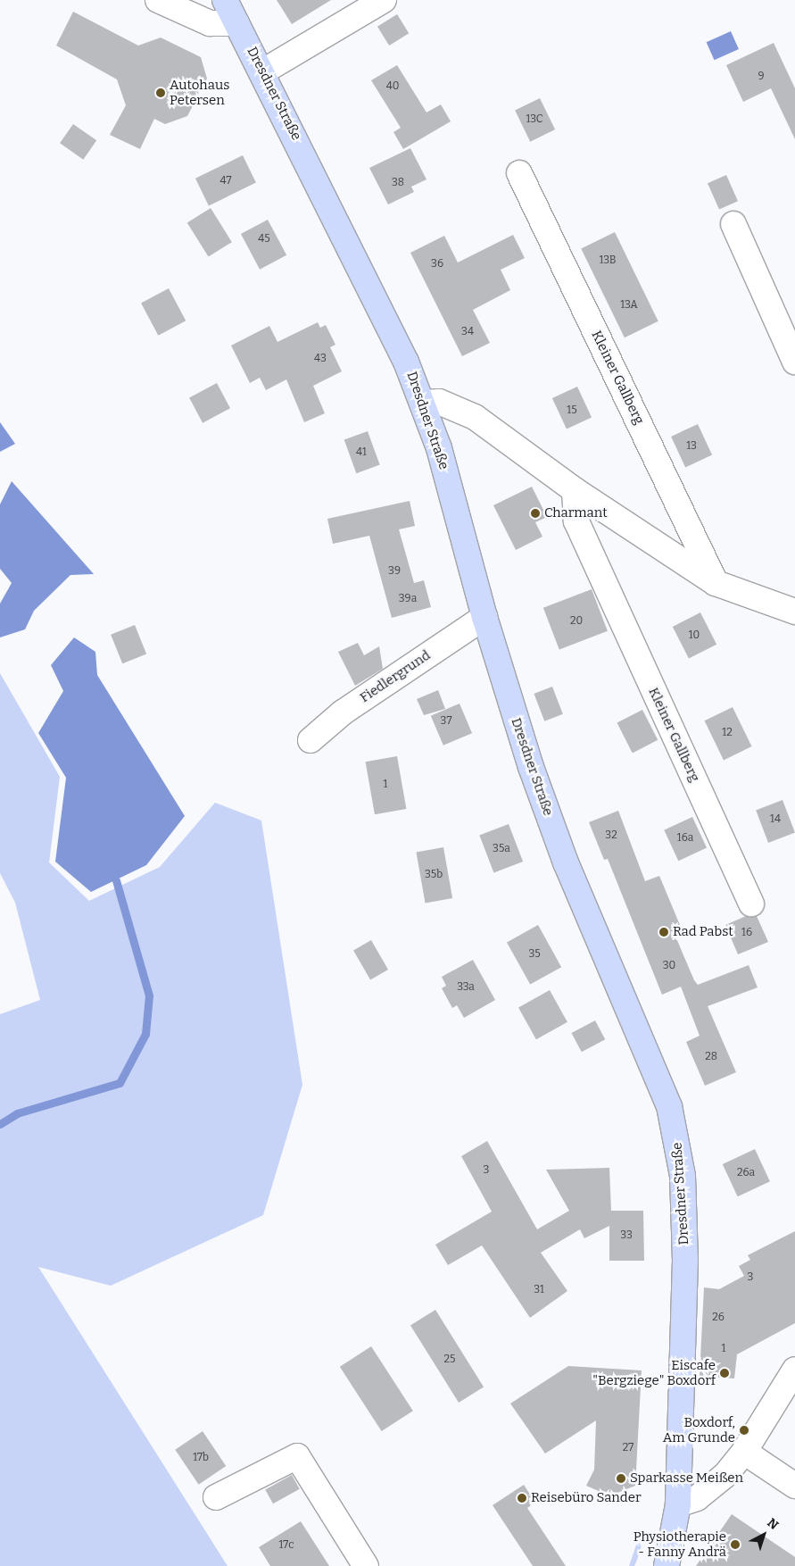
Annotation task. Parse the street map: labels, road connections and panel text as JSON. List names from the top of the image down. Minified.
{"streets":{"main road":["Dresdner Straße"],"street":["Kleiner Gallberg","Fiedlergrund"]},"crossings":[["Dresdner Straße","Fiedlergrund"]],"places":["Autohaus Petersen","Charmant","Rad Pabst","Eiscafe \"Bergziege\" Boxdorf","Boxdorf, Am Grunde","Sparkasse Meißen","Reisebüro Sander","Physiotherapie - Fanny Andrä"],"house_numbers":["9","40","13C","47","38","45","13B","36","13A","34","43","15","13","41","39","39a","20","10","37","12","1","14","32","16a","35a","35b","16","35","30","33a","28","3","26a","33","3","31","26","1","25","27","17b","17c"],"north":"top right"}
